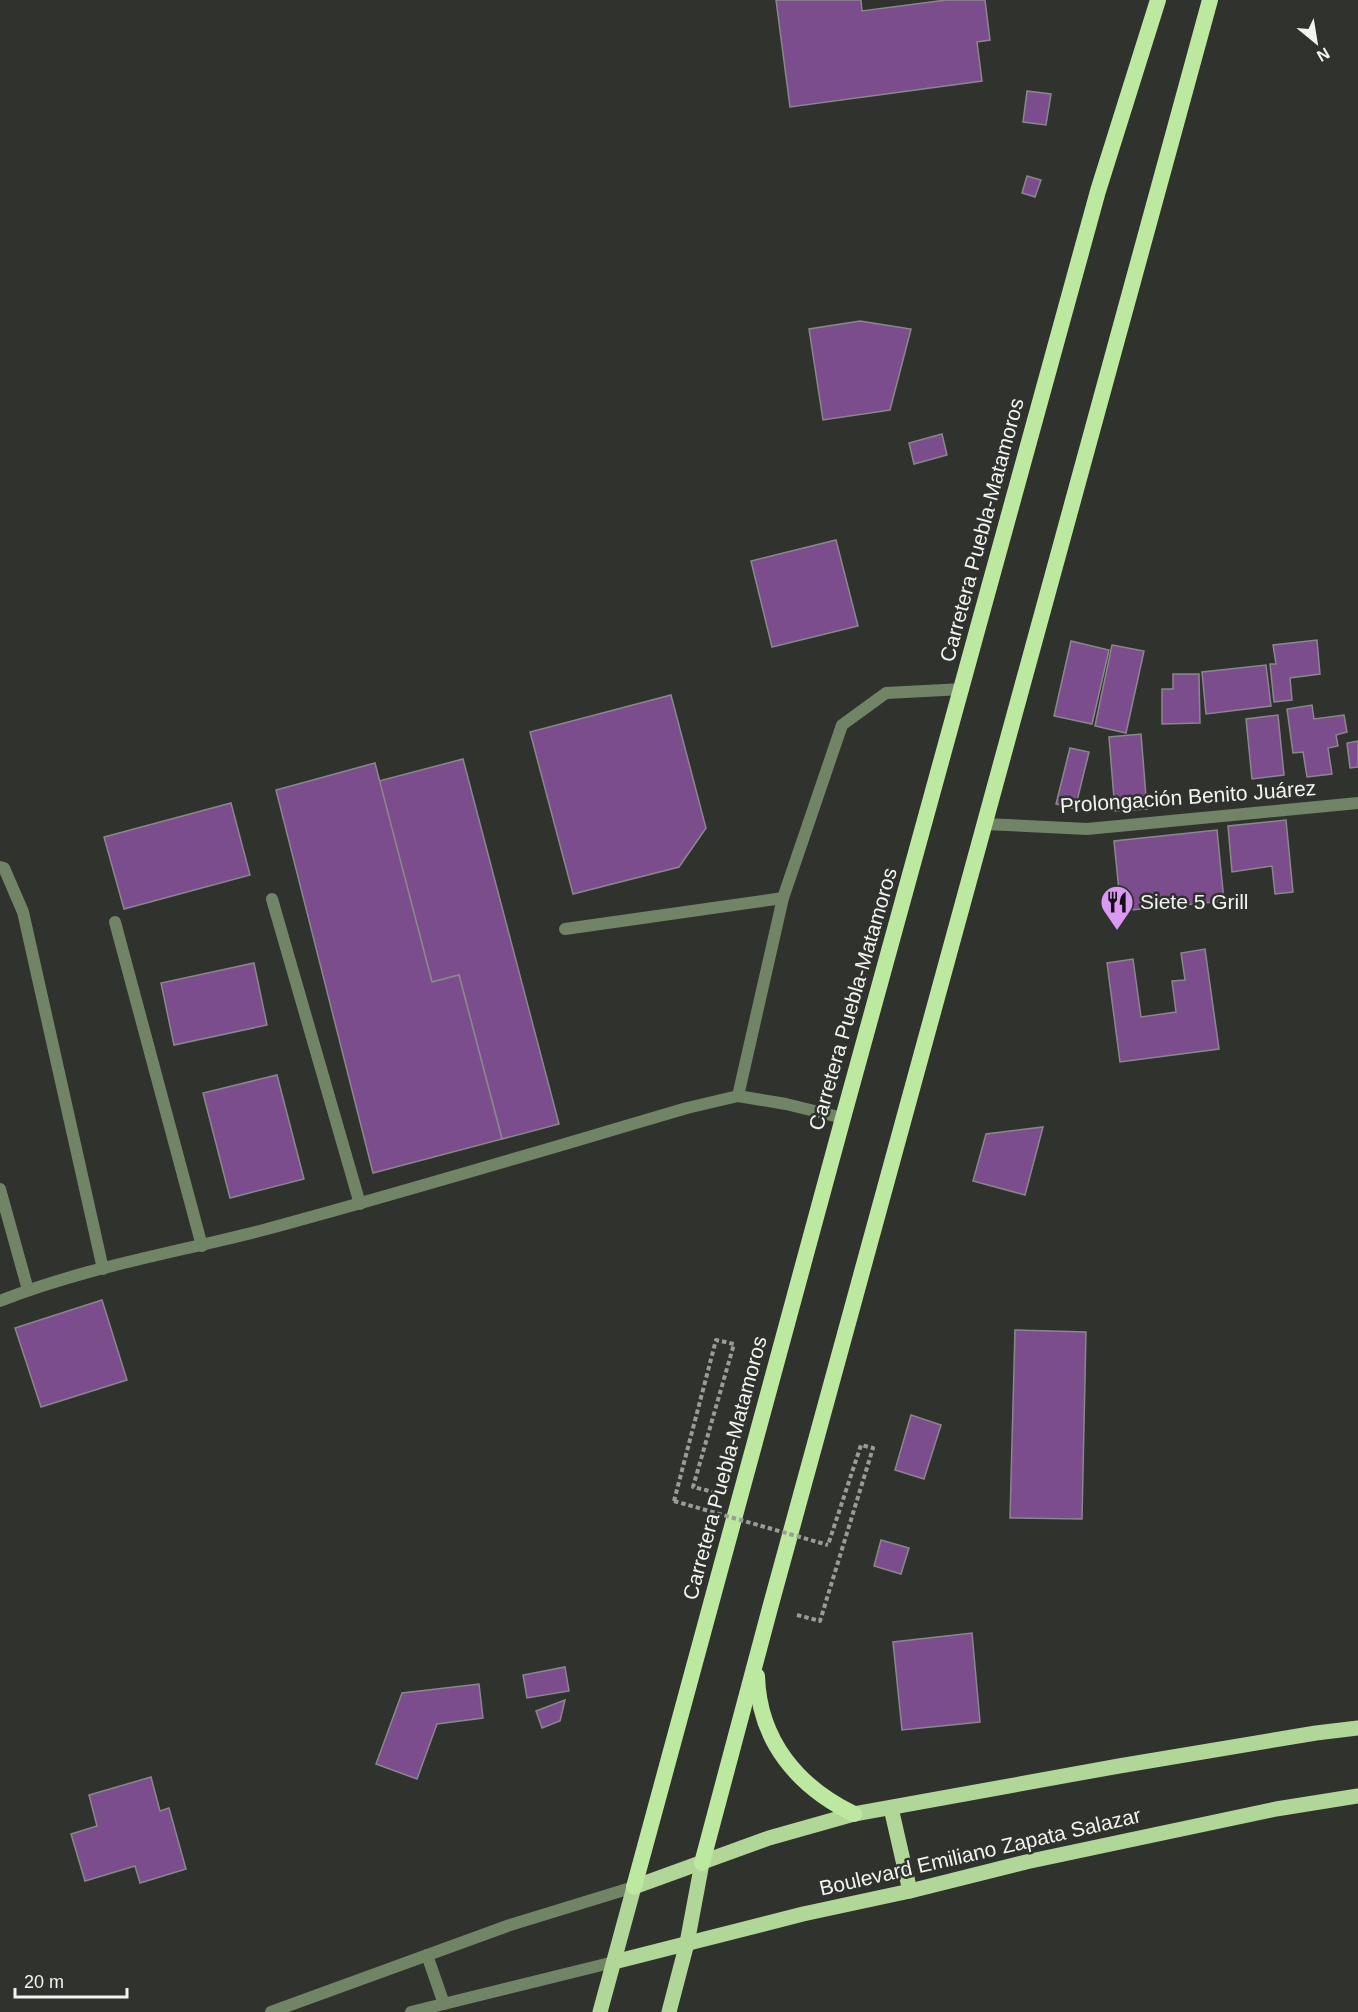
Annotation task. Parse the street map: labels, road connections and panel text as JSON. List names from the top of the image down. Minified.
{"streets":{"highway":["Carretera Puebla-Matamoros"],"main road":["Boulevard Emiliano Zapata Salazar"],"street":["Prolongación Benito Juárez"]},"crossings":[["Carretera Puebla-Matamoros","Boulevard Emiliano Zapata Salazar"]],"places":{"restaurant":["Siete 5 Grill"]},"scale_bar":"20 m","north":"bottom right"}
